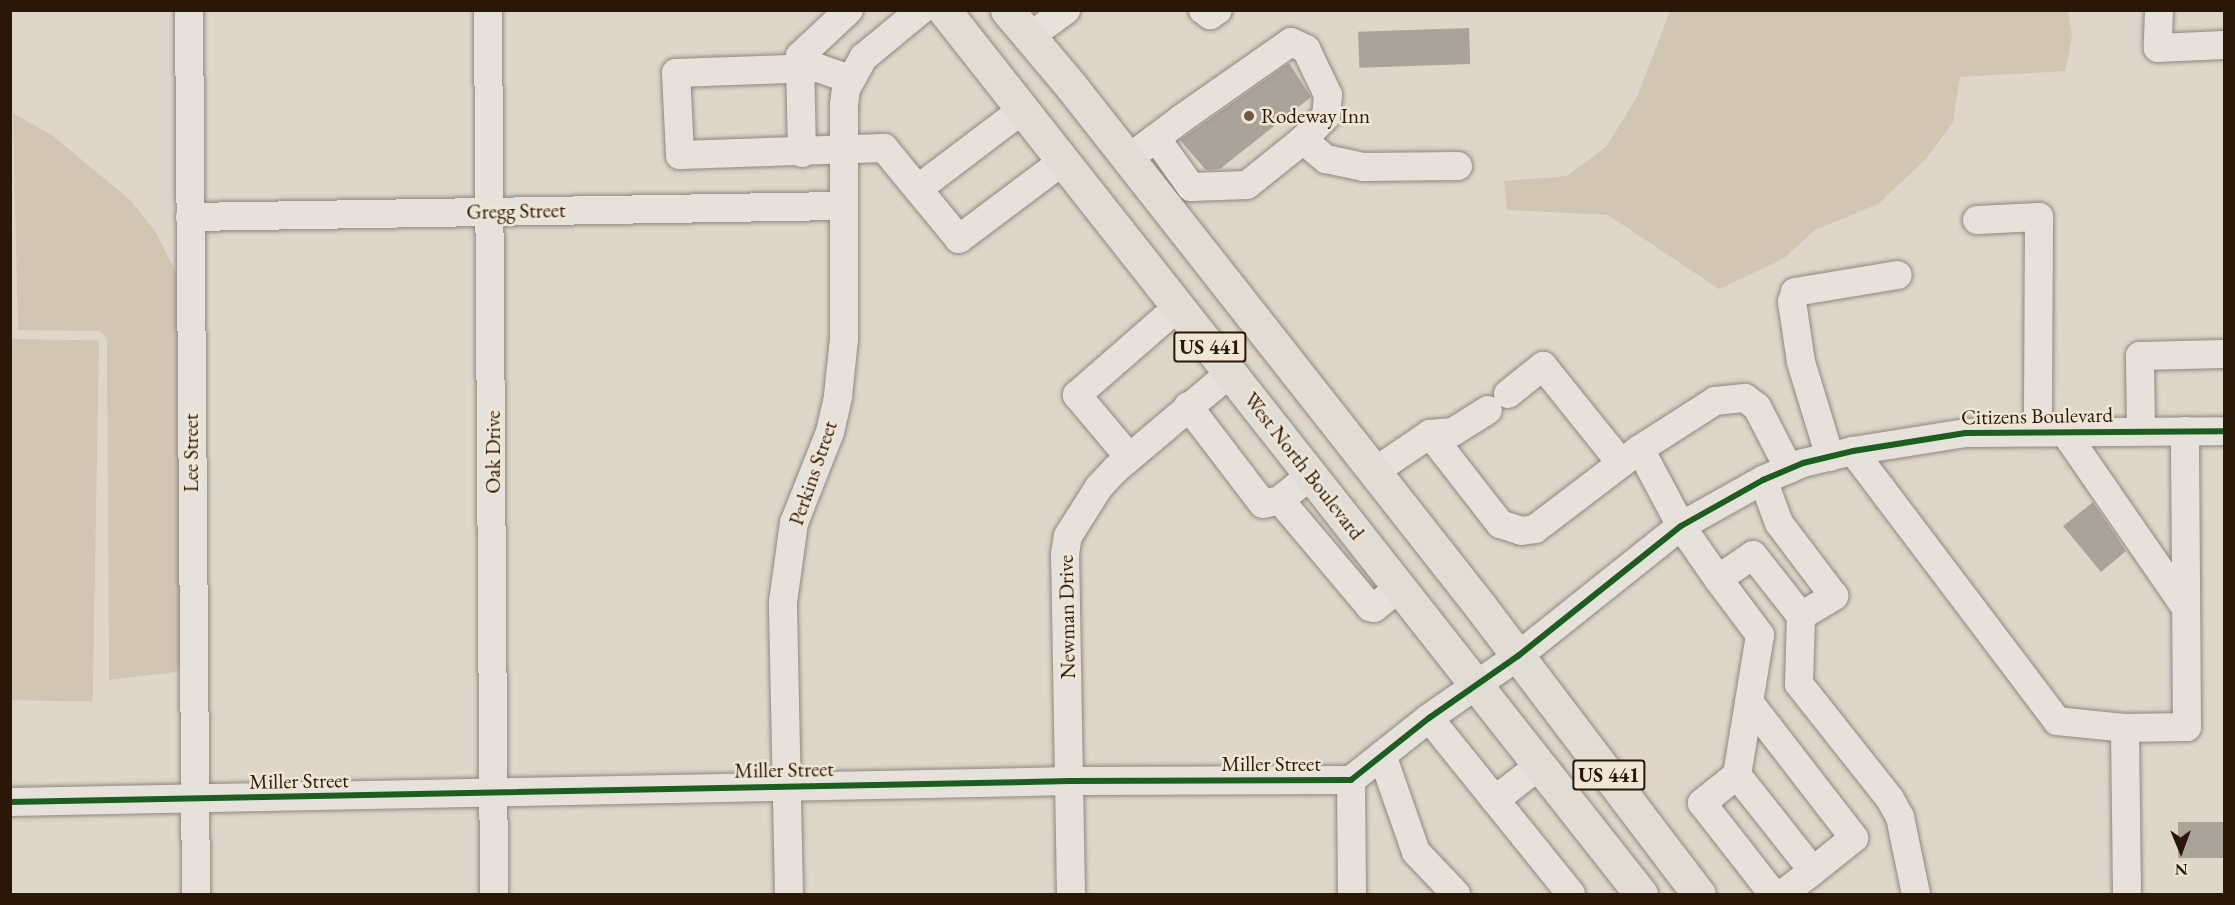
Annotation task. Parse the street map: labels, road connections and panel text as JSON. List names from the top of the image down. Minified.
{"streets":{"main road":["US 441","West North Boulevard"],"street":["Gregg Street","Citizens Boulevard","Oak Drive","Lee Street","Perkins Street","Newman Drive","Miller Street"]},"crossings":[["Gregg Street","Oak Drive"],["Gregg Street","Lee Street"],["Gregg Street","Perkins Street"],["US 441","Citizens Boulevard"],["US 441","Miller Street"],["Citizens Boulevard","Miller Street"],["Oak Drive","Miller Street"],["Lee Street","Miller Street"],["West North Boulevard","Newman Drive"],["West North Boulevard","Miller Street"],["Perkins Street","Miller Street"],["Newman Drive","Miller Street"]],"places":["Rodeway Inn"],"north":"bottom"}
